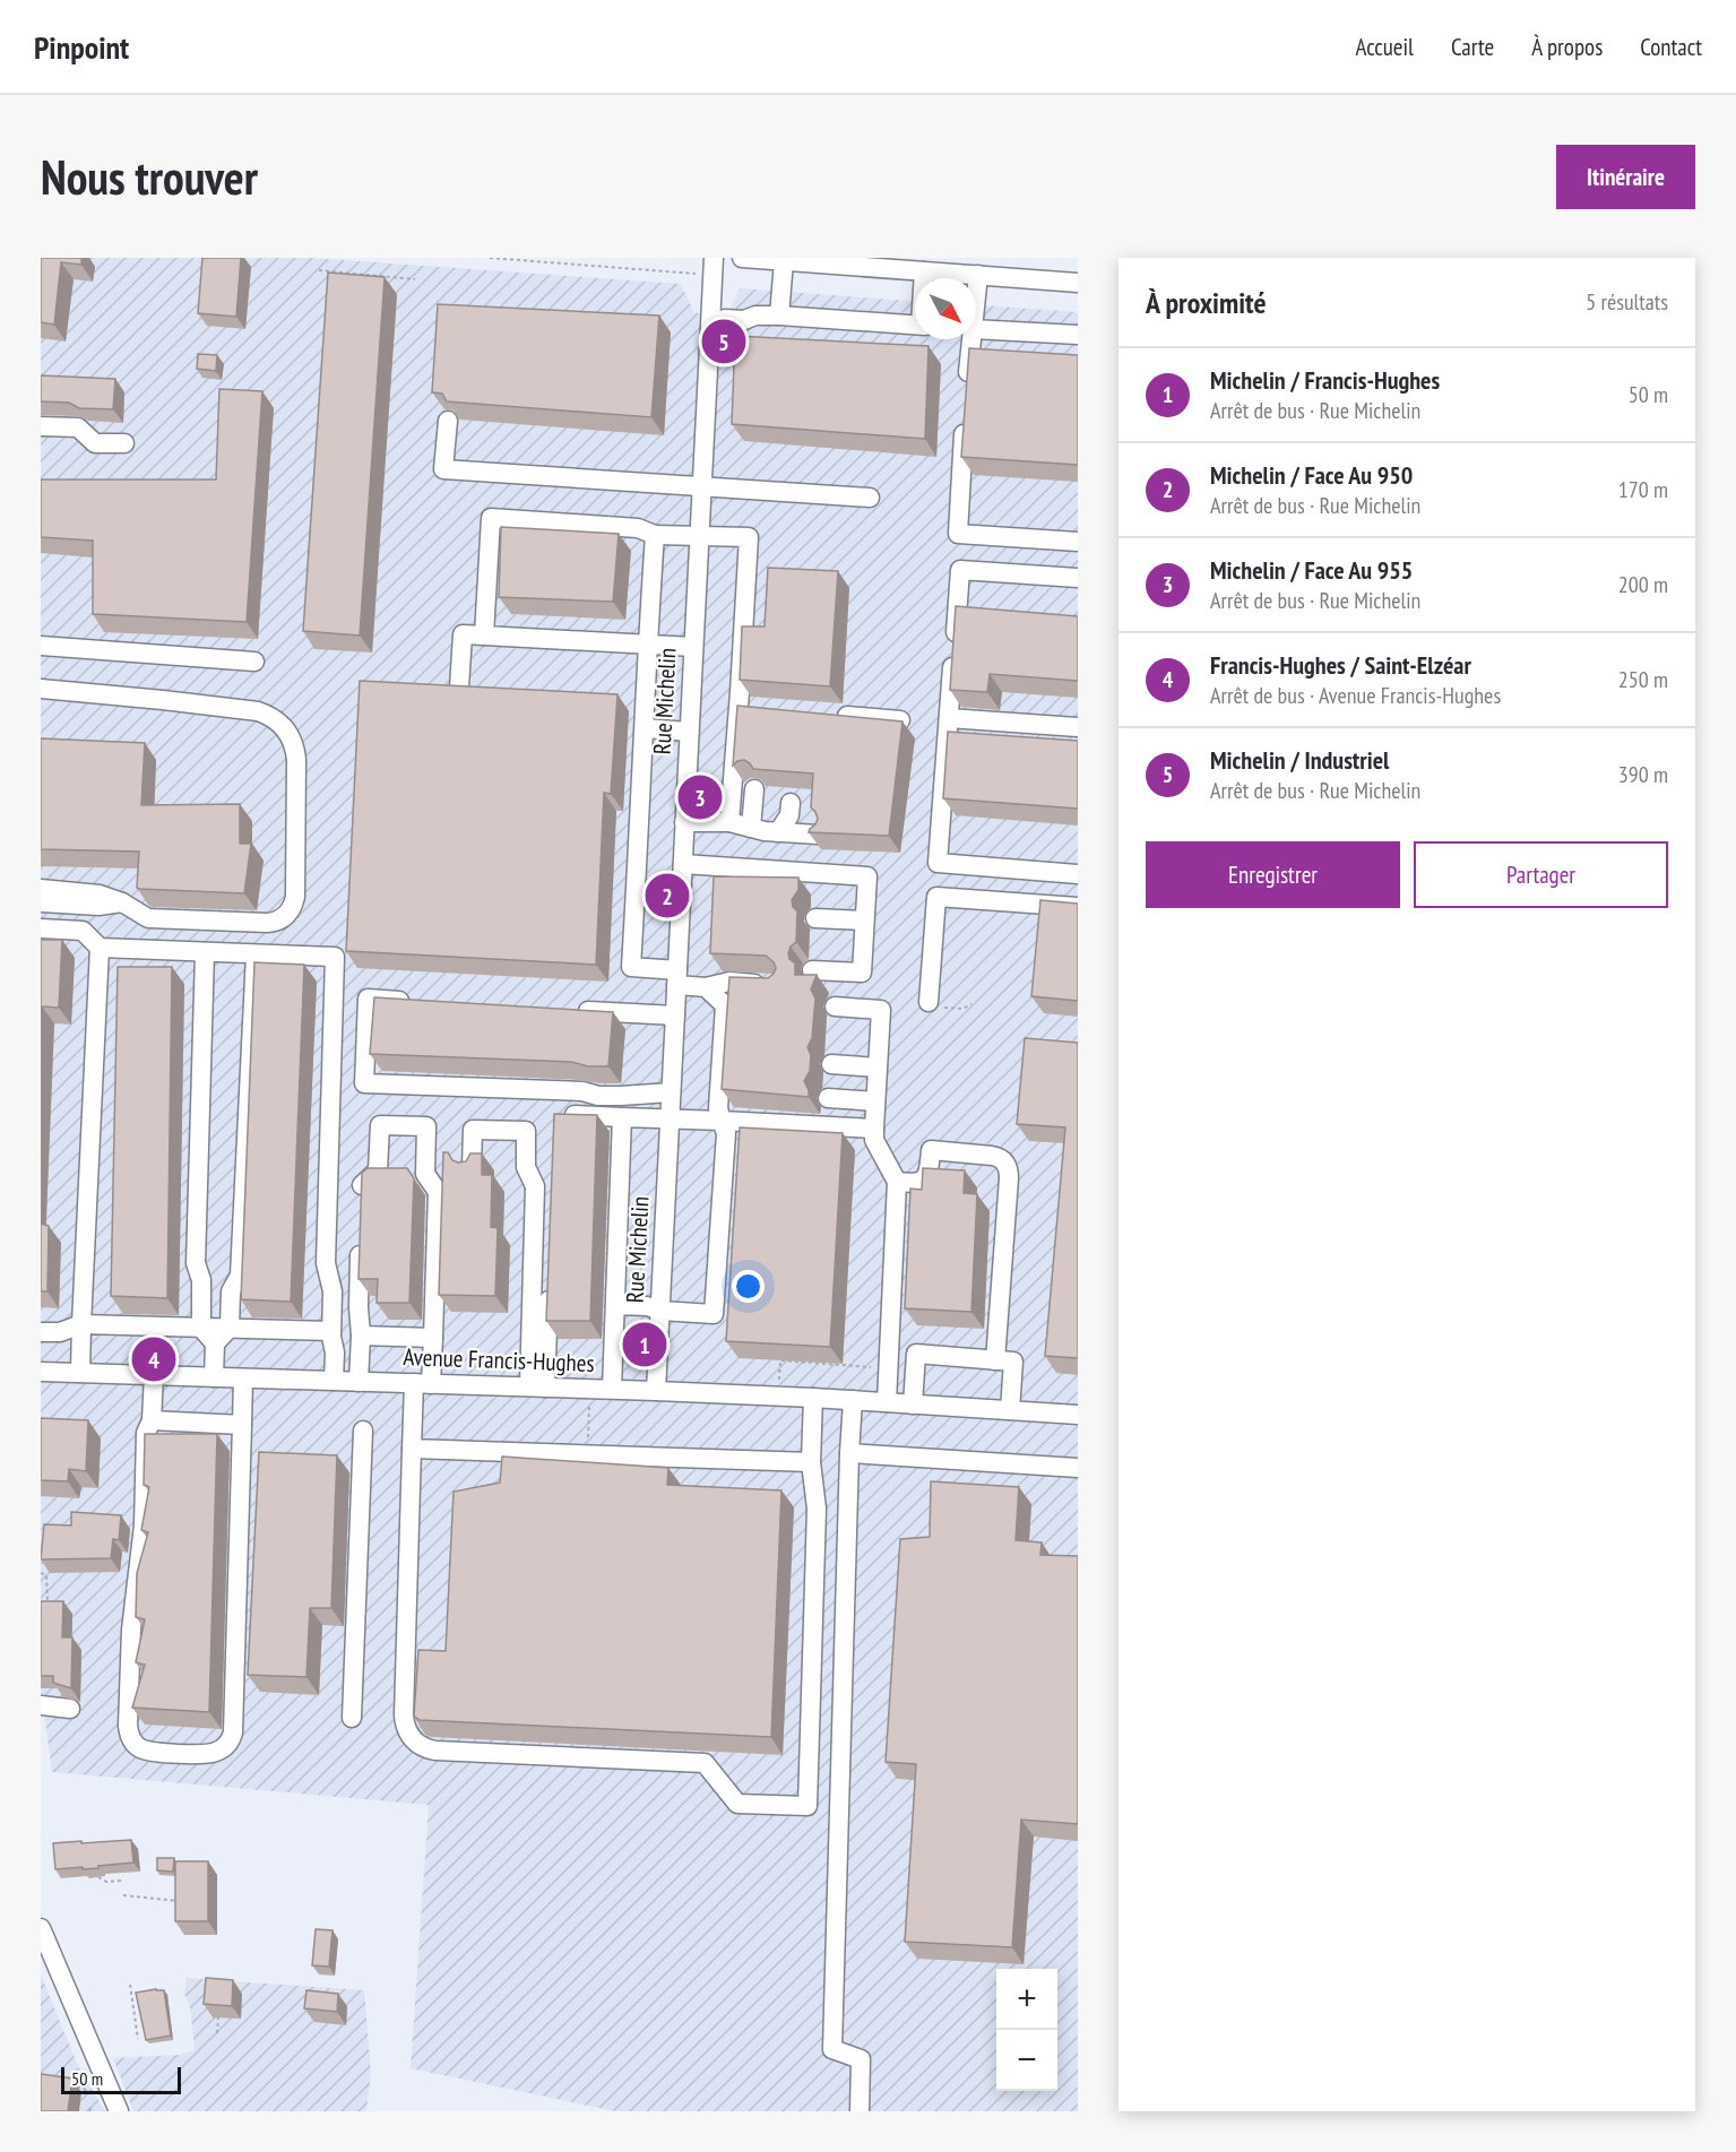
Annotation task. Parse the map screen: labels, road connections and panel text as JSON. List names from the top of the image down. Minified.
{"streets":{"street":["Rue Michelin","Avenue Francis-Hughes"]},"crossings":[["Rue Michelin","Avenue Francis-Hughes"]],"scale_bar":"50 m","north":"bottom right","page":{"header":"Pinpoint","nav":["Accueil","Carte","À propos","Contact"],"buttons":["Itinéraire",["Enregistrer","Partager"]],"title":"Nous trouver","heading":["À proximité","5 résultats"],"pins":["5","3","2","1","4"],"list":[{"mark":"1","name":"Michelin / Francis-Hughes","note":"Arrêt de bus · Rue Michelin","value":"50 m"},{"mark":"2","name":"Michelin / Face Au 950","note":"Arrêt de bus · Rue Michelin","value":"170 m"},{"mark":"3","name":"Michelin / Face Au 955","note":"Arrêt de bus · Rue Michelin","value":"200 m"},{"mark":"4","name":"Francis-Hughes / Saint-Elzéar","note":"Arrêt de bus · Avenue Francis-Hughes","value":"250 m"},{"mark":"5","name":"Michelin / Industriel","note":"Arrêt de bus · Rue Michelin","value":"390 m"}],"map_buttons":["+","−"],"scale":"50 m"}}
